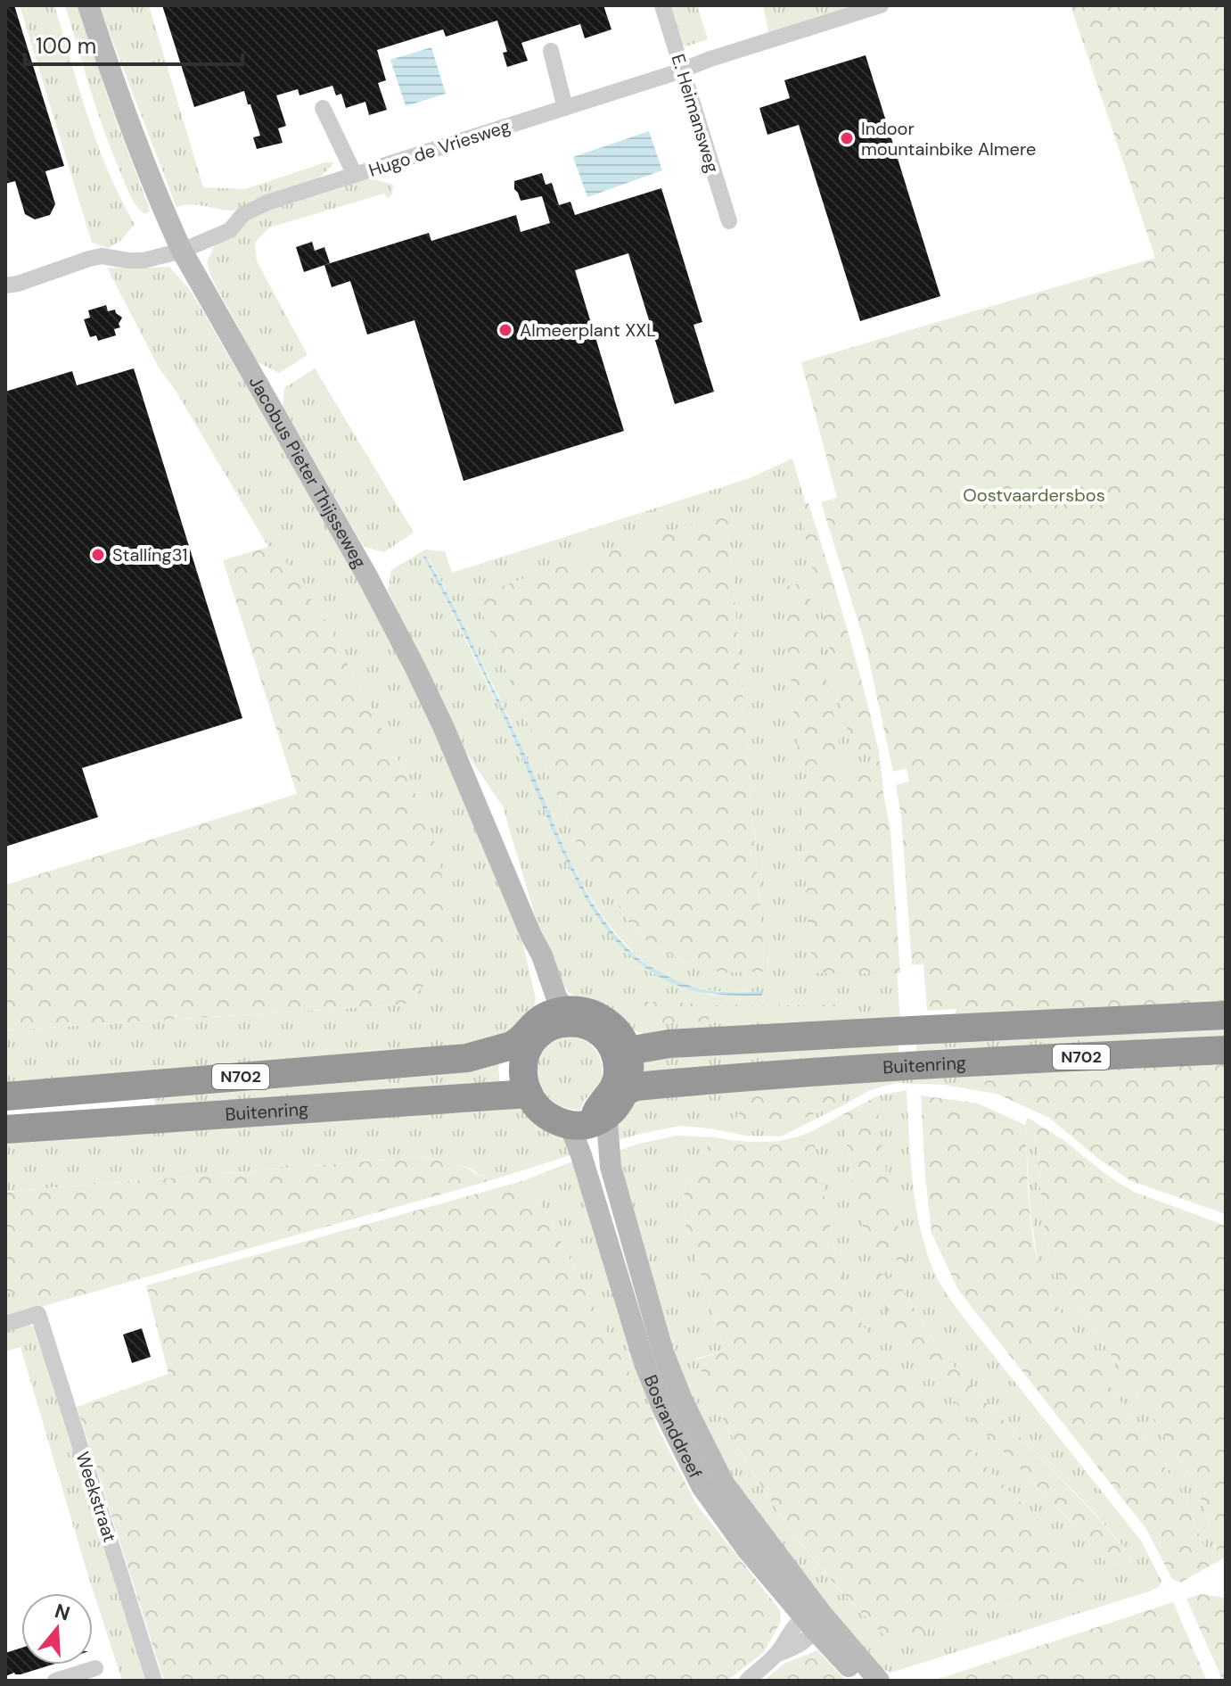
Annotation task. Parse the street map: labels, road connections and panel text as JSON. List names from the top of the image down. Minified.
{"streets":{"highway":["N702","Buitenring"],"main road":["Jacobus Pieter Thijsseweg","Bosranddreef"],"street":["E. Heimansweg","Hugo de Vriesweg","Weekstraat"]},"crossings":[["E. Heimansweg","Hugo de Vriesweg"],["Hugo de Vriesweg","Jacobus Pieter Thijsseweg"],["Jacobus Pieter Thijsseweg","N702"],["Jacobus Pieter Thijsseweg","Buitenring"],["Jacobus Pieter Thijsseweg","Bosranddreef"],["N702","Buitenring"],["N702","Bosranddreef"],["Buitenring","Bosranddreef"]],"parks":["Oostvaardersbos"],"places":["Indoor mountainbike Almere","Almeerplant XXL","Stalling31"],"scale_bar":"100 m","north":"top"}
